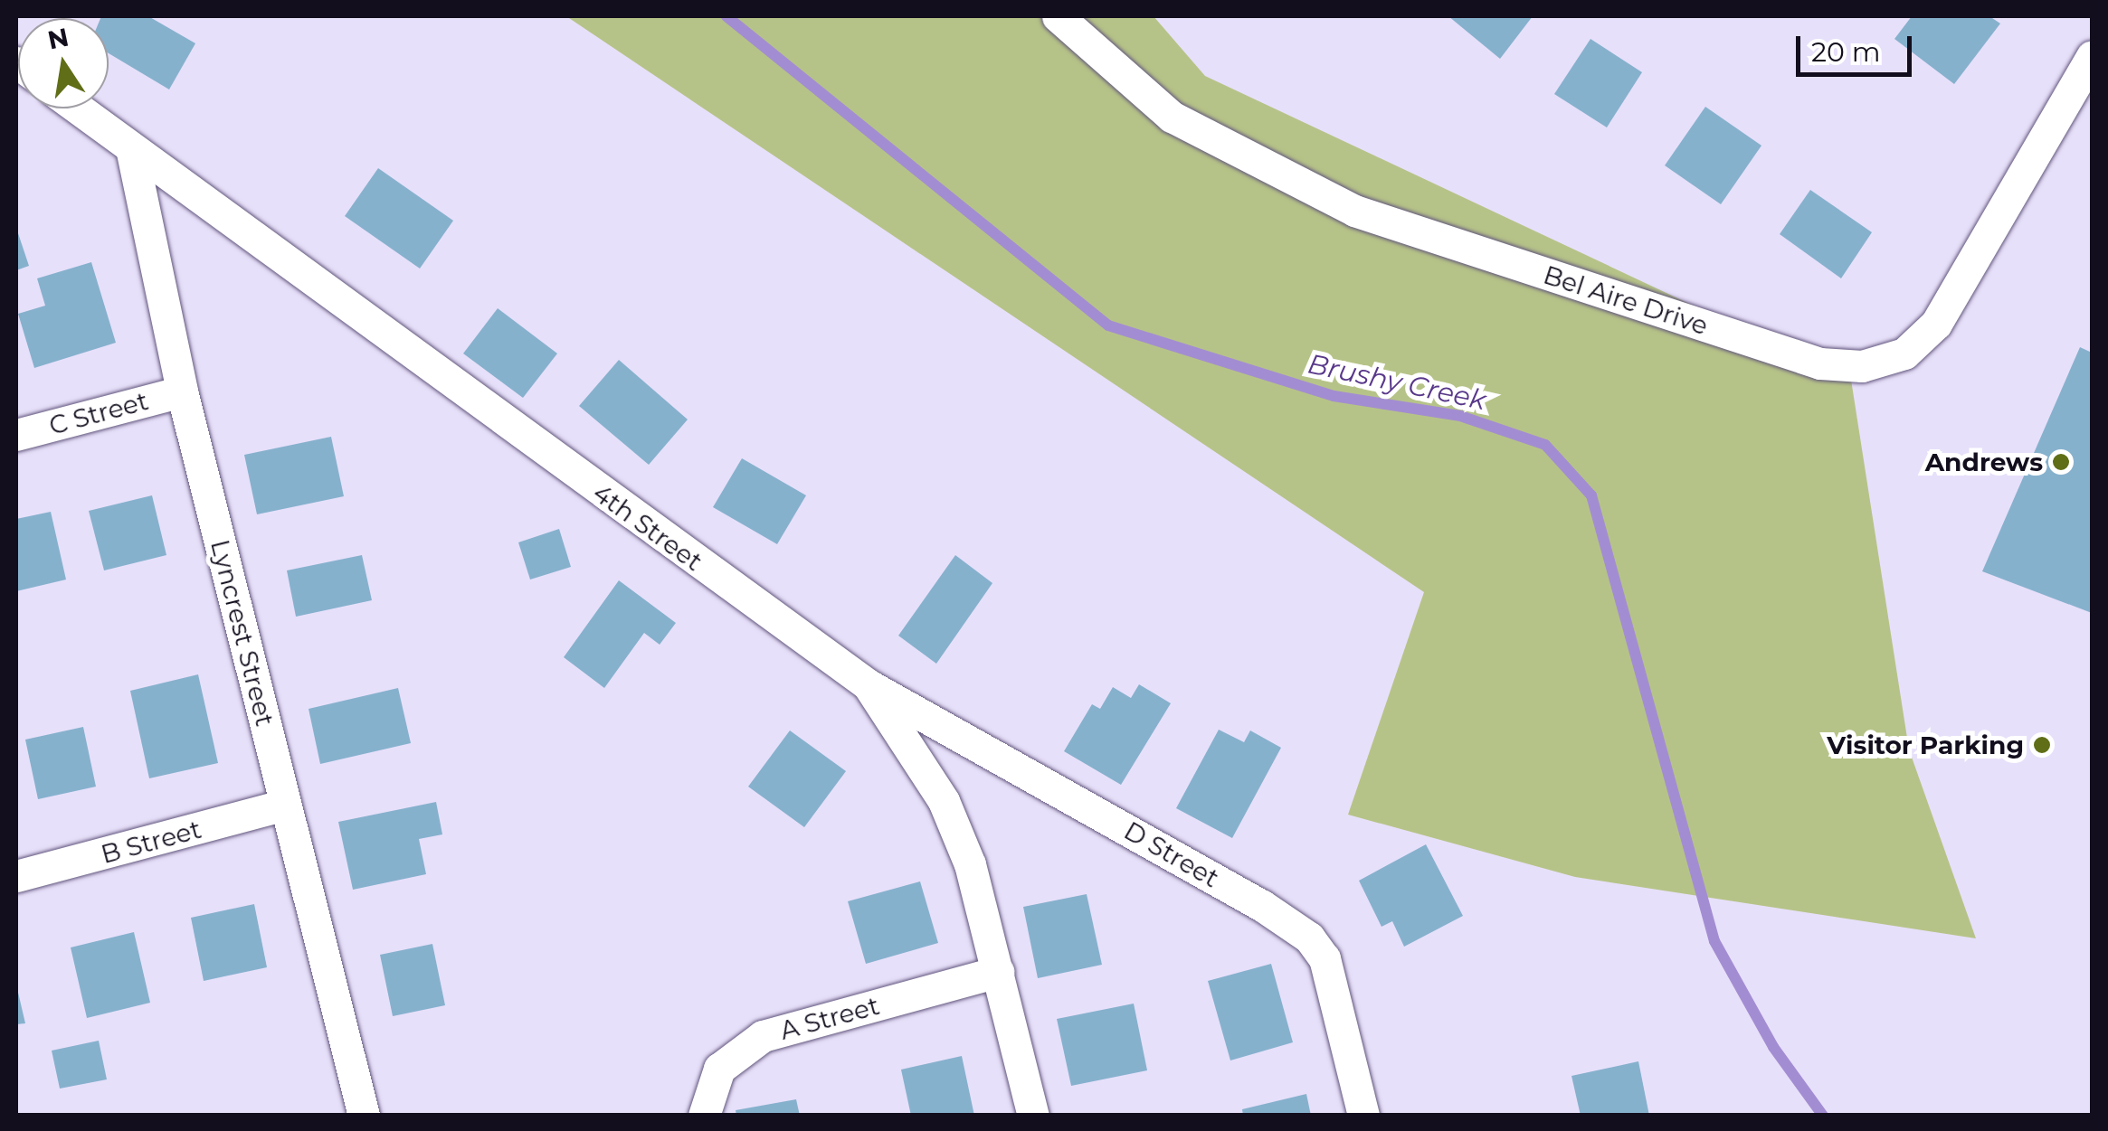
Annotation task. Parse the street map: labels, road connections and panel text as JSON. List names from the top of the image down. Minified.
{"streets":{"street":["Bel Aire Drive","C Street","4th Street","Lyncrest Street","B Street","D Street","A Street"]},"crossings":[["C Street","Lyncrest Street"],["4th Street","Lyncrest Street"],["4th Street","D Street"],["4th Street","A Street"],["Lyncrest Street","B Street"]],"water":["Brushy Creek"],"places":["Andrews","Visitor Parking"],"scale_bar":"20 m","north":"top"}
